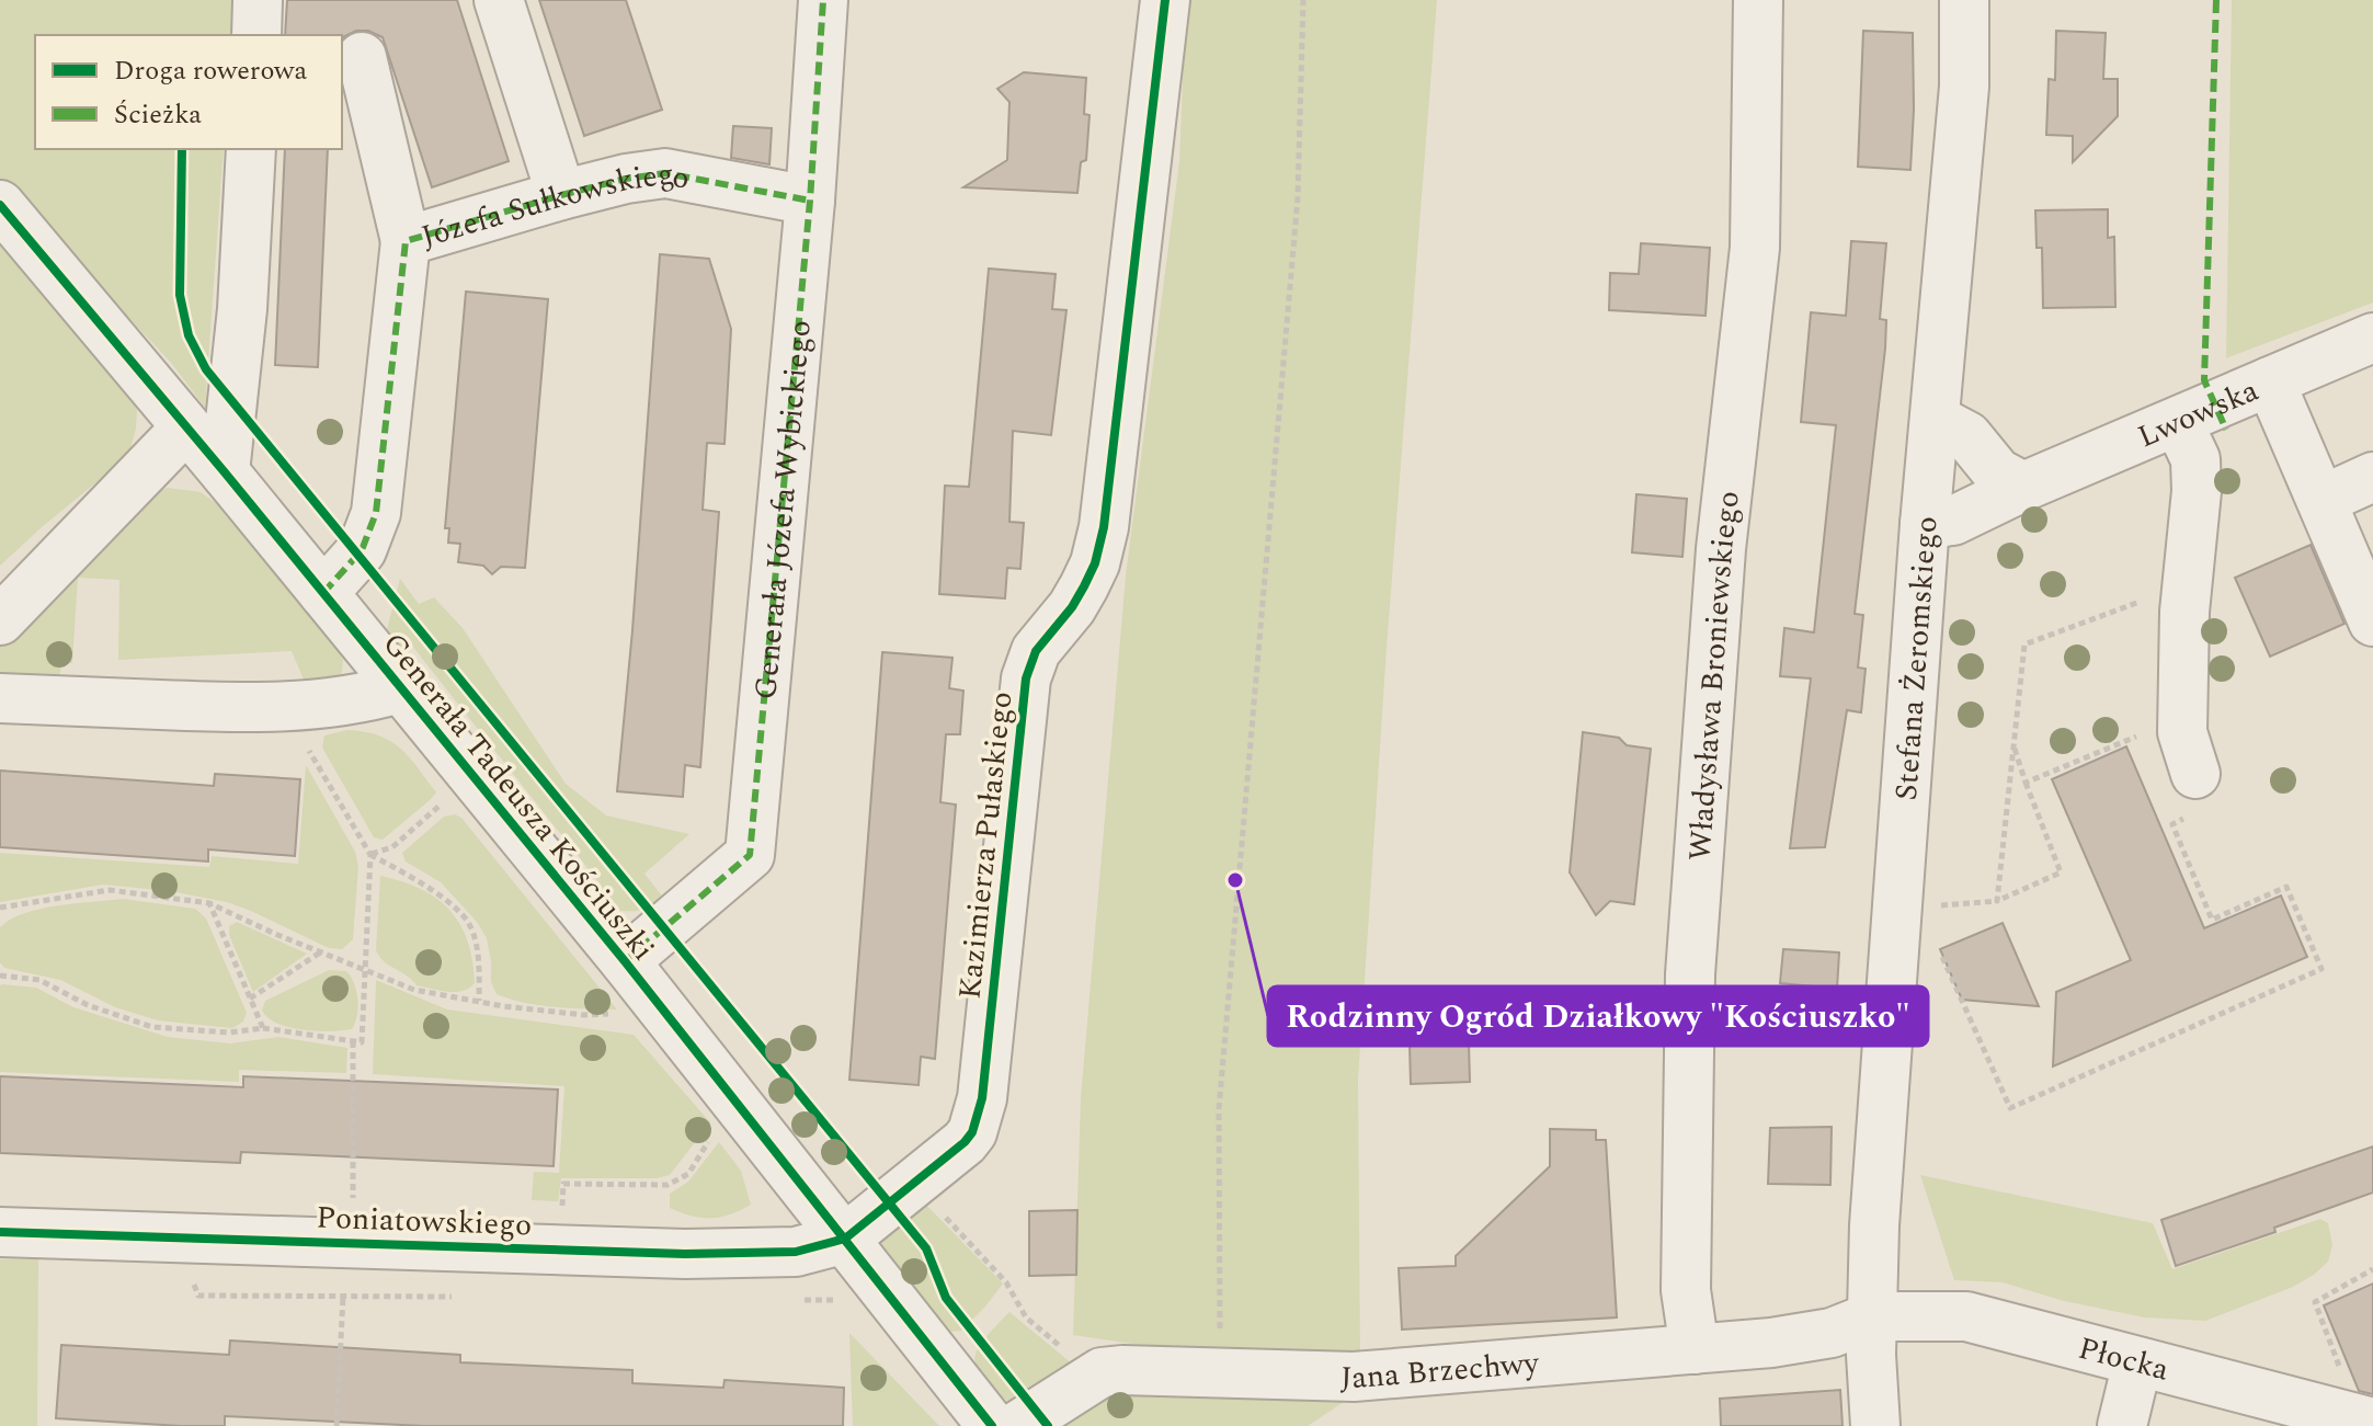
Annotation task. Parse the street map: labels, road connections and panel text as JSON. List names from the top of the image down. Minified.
{"streets":{"street":["Józefa Sułkowskiego","Lwowska","Generała Józefa Wybickiego","Stefana Żeromskiego","Władysława Broniewskiego","Generała Tadeusza Kościuszki","Kazimierza Pułaskiego","Poniatowskiego","Płocka","Jana Brzechwy"]},"crossings":[["Józefa Sułkowskiego","Generała Józefa Wybickiego"],["Józefa Sułkowskiego","Generała Tadeusza Kościuszki"],["Lwowska","Stefana Żeromskiego"],["Generała Józefa Wybickiego","Generała Tadeusza Kościuszki"],["Stefana Żeromskiego","Płocka"],["Stefana Żeromskiego","Jana Brzechwy"],["Władysława Broniewskiego","Jana Brzechwy"],["Generała Tadeusza Kościuszki","Kazimierza Pułaskiego"],["Generała Tadeusza Kościuszki","Poniatowskiego"],["Kazimierza Pułaskiego","Poniatowskiego"],["Płocka","Jana Brzechwy"]],"places":["Rodzinny Ogród Działkowy \"Kościuszko\""],"legend":["Droga rowerowa","Ścieżka"]}
